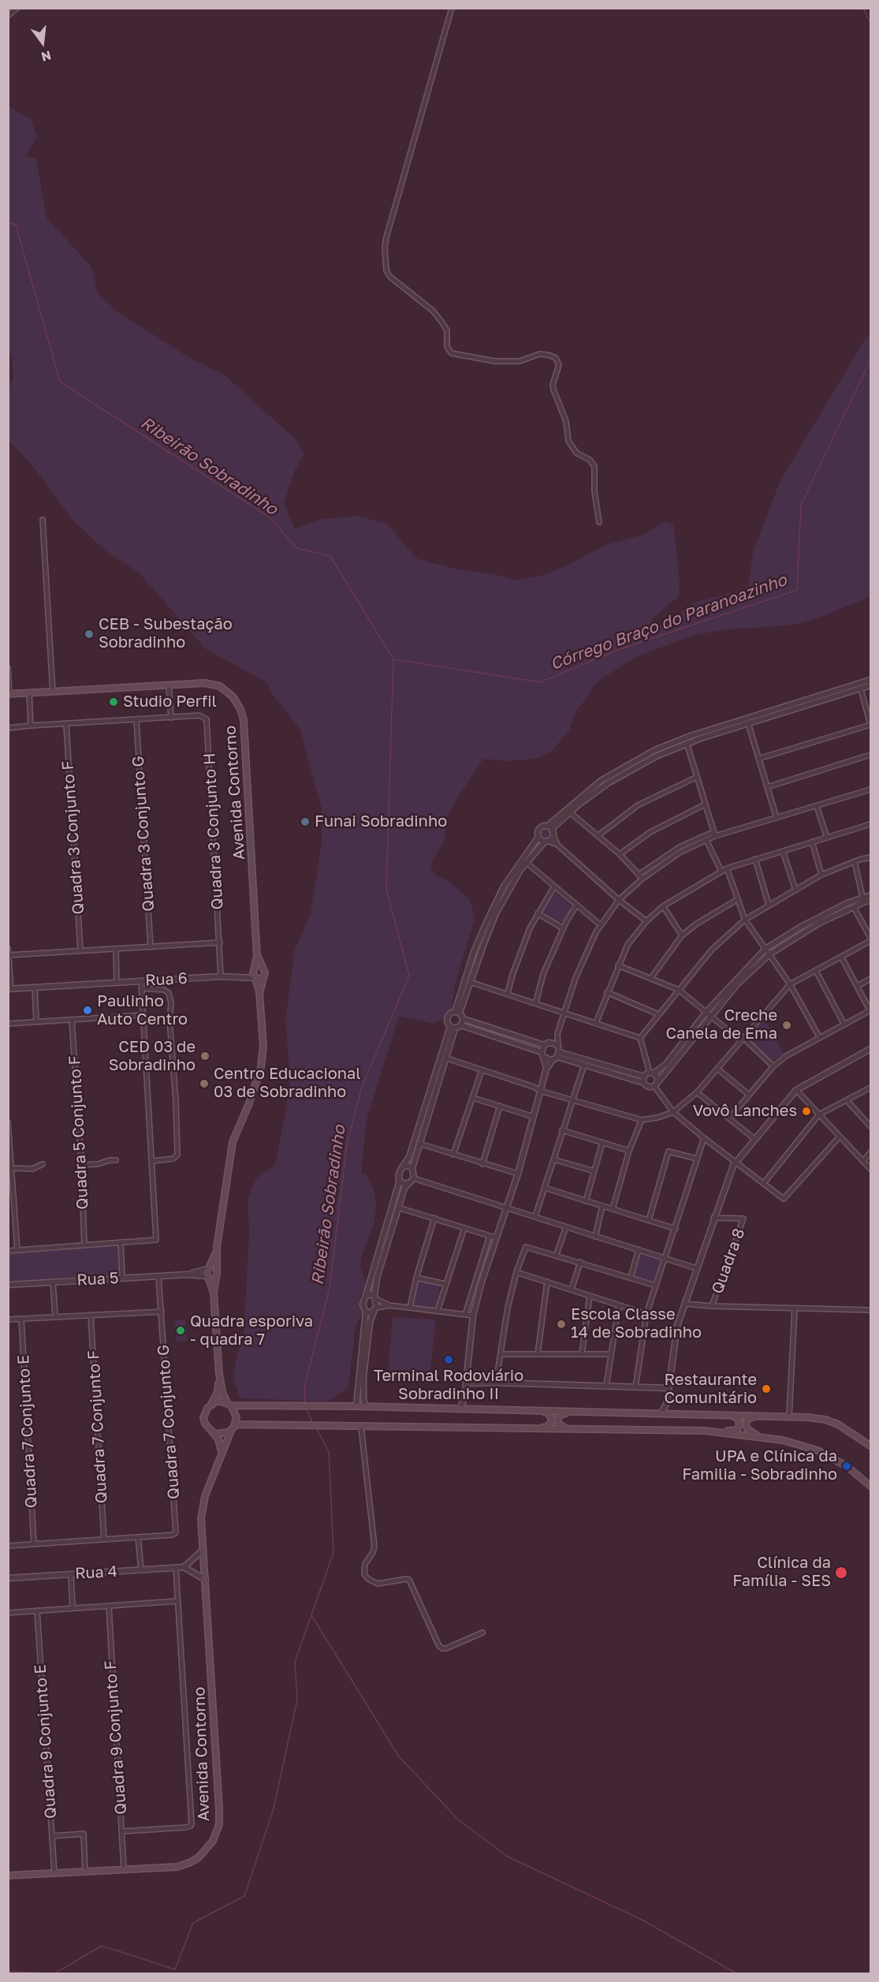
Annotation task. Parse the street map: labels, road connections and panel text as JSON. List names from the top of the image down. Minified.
{"streets":{"main road":["Avenida Contorno"],"street":["Quadra 3 Conjunto H","Quadra 3 Conjunto G","Quadra 3 Conjunto F","Rua 6","Quadra 5 Conjunto F","Quadra 8","Rua 5","Quadra 7 Conjunto G","Quadra 7 Conjunto F","Quadra 7 Conjunto E","Rua 4","Quadra 9 Conjunto F","Quadra 9 Conjunto E"]},"crossings":[["Avenida Contorno","Quadra 9 Conjunto F"],["Avenida Contorno","Quadra 9 Conjunto E"],["Quadra 3 Conjunto H","Rua 6"],["Rua 5","Quadra 7 Conjunto G"]],"water":["Ribeirão Sobradinho","Córrego Braço do Paranoazinho"],"places":["CEB - Subestação Sobradinho","Studio Perfil","Funai Sobradinho","Paulinho Auto Centro","Creche Canela de Ema","CED 03 de Sobradinho","Centro Educacional 03 de Sobradinho","Vovô Lanches","Escola Classe 14 de Sobradinho","Quadra esporiva - quadra 7","Terminal Rodoviário Sobradinho II","Restaurante Comunitário","UPA e Clínica da Familia - Sobradinho","Clínica da Família - SES"],"north":"bottom"}
